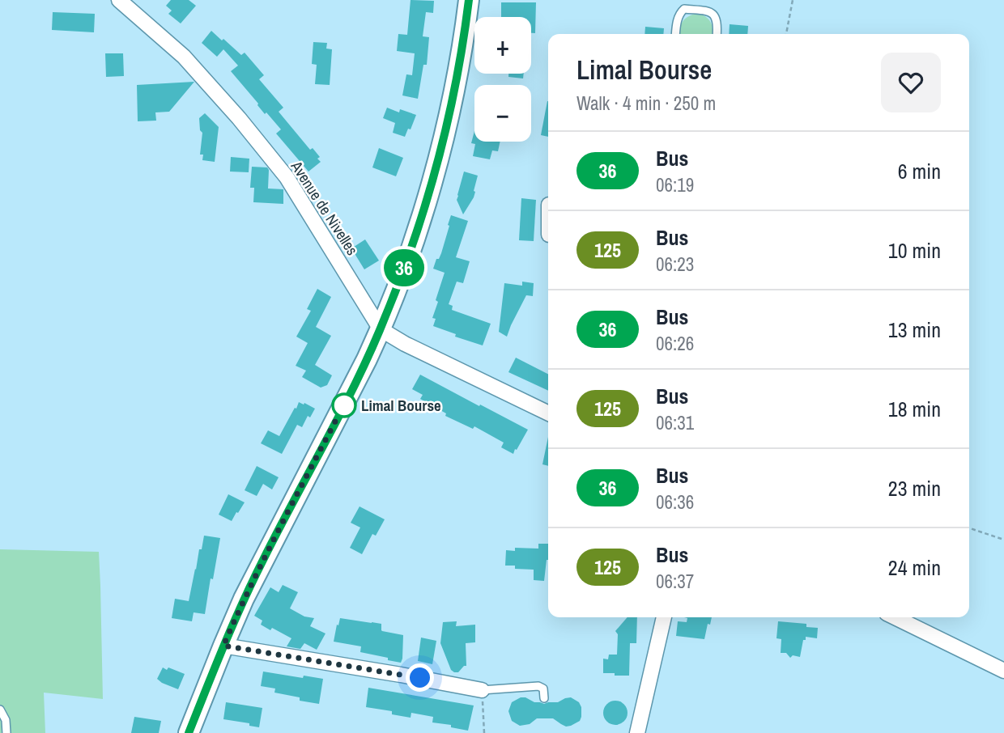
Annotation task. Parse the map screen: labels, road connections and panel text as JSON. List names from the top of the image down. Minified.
{"streets":{"street":["Avenue de Nivelles"]},"places":["Limal Bourse"],"lines":["bus line 36"],"page":{"on_map":"36","map_buttons":["+","−"],"heading":["Limal Bourse","Walk · 4 min · 250 m"],"list":[{"mark":"36","name":"Bus","note":"06:19","value":"6 min"},{"mark":"125","name":"Bus","note":"06:23","value":"10 min"},{"mark":"36","name":"Bus","note":"06:26","value":"13 min"},{"mark":"125","name":"Bus","note":"06:31","value":"18 min"},{"mark":"36","name":"Bus","note":"06:36","value":"23 min"},{"mark":"125","name":"Bus","note":"06:37","value":"24 min"}]}}
